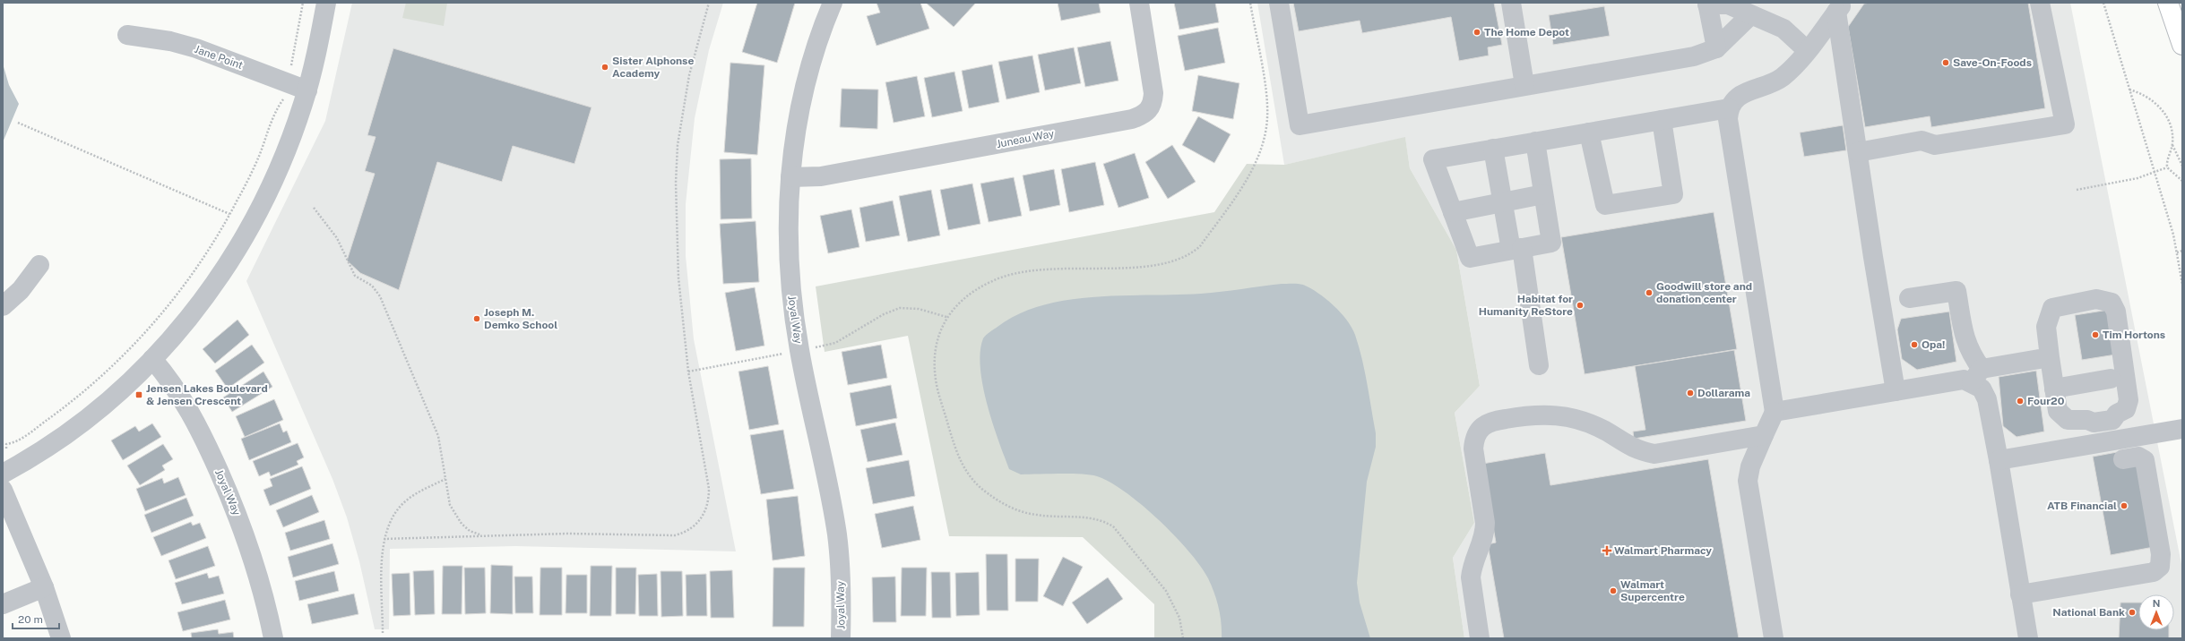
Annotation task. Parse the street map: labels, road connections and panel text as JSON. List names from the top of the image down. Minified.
{"streets":{"street":["Jane Point","Juneau Way","Joyal Way"]},"crossings":[["Juneau Way","Joyal Way"]],"places":{"other":["The Home Depot","Save-On-Foods","Sister Alphonse Academy","Goodwill store and donation center","Habitat for Humanity ReStore","Joseph M. Demko School","Tim Hortons","Opa!","Dollarama","Four20","ATB Financial","Walmart Supercentre","National Bank"],"transit":["Jensen Lakes Boulevard & Jensen Crescent"],"health":["Walmart Pharmacy"]},"scale_bar":"20 m","north":"top"}
